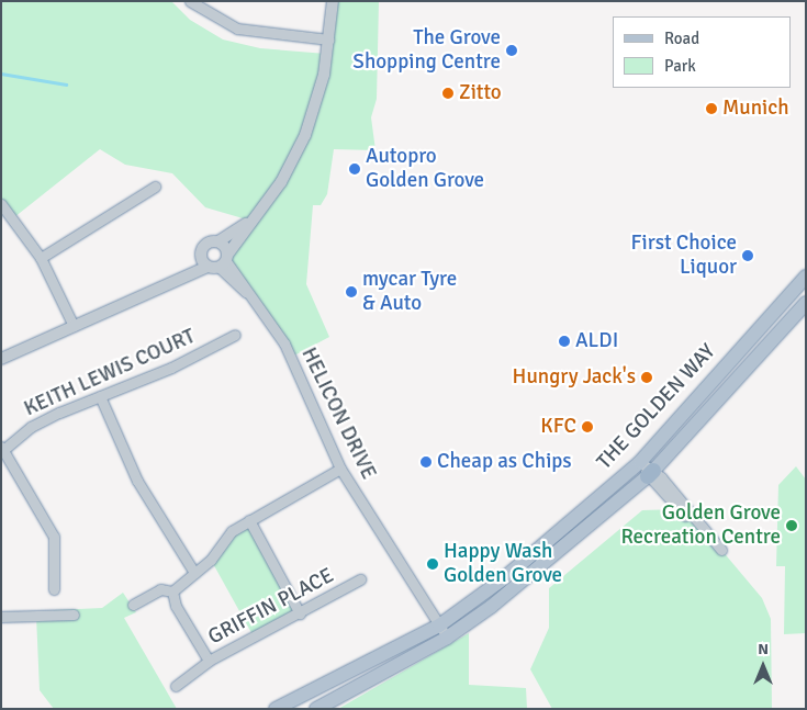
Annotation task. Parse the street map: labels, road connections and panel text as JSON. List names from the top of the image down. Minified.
{"streets":{"main road":["THE GOLDEN WAY"],"street":["KEITH LEWIS COURT","HELICON DRIVE","GRIFFIN PLACE"]},"crossings":[["THE GOLDEN WAY","HELICON DRIVE"]],"places":["The Grove Shopping Centre","Zitto","Munich","Autopro Golden Grove","First Choice Liquor","mycar Tyre & Auto","ALDI","Hungry Jack's","KFC","Cheap as Chips","Golden Grove Recreation Centre","Happy Wash Golden Grove"],"legend":["Road","Park"],"north":"top"}
